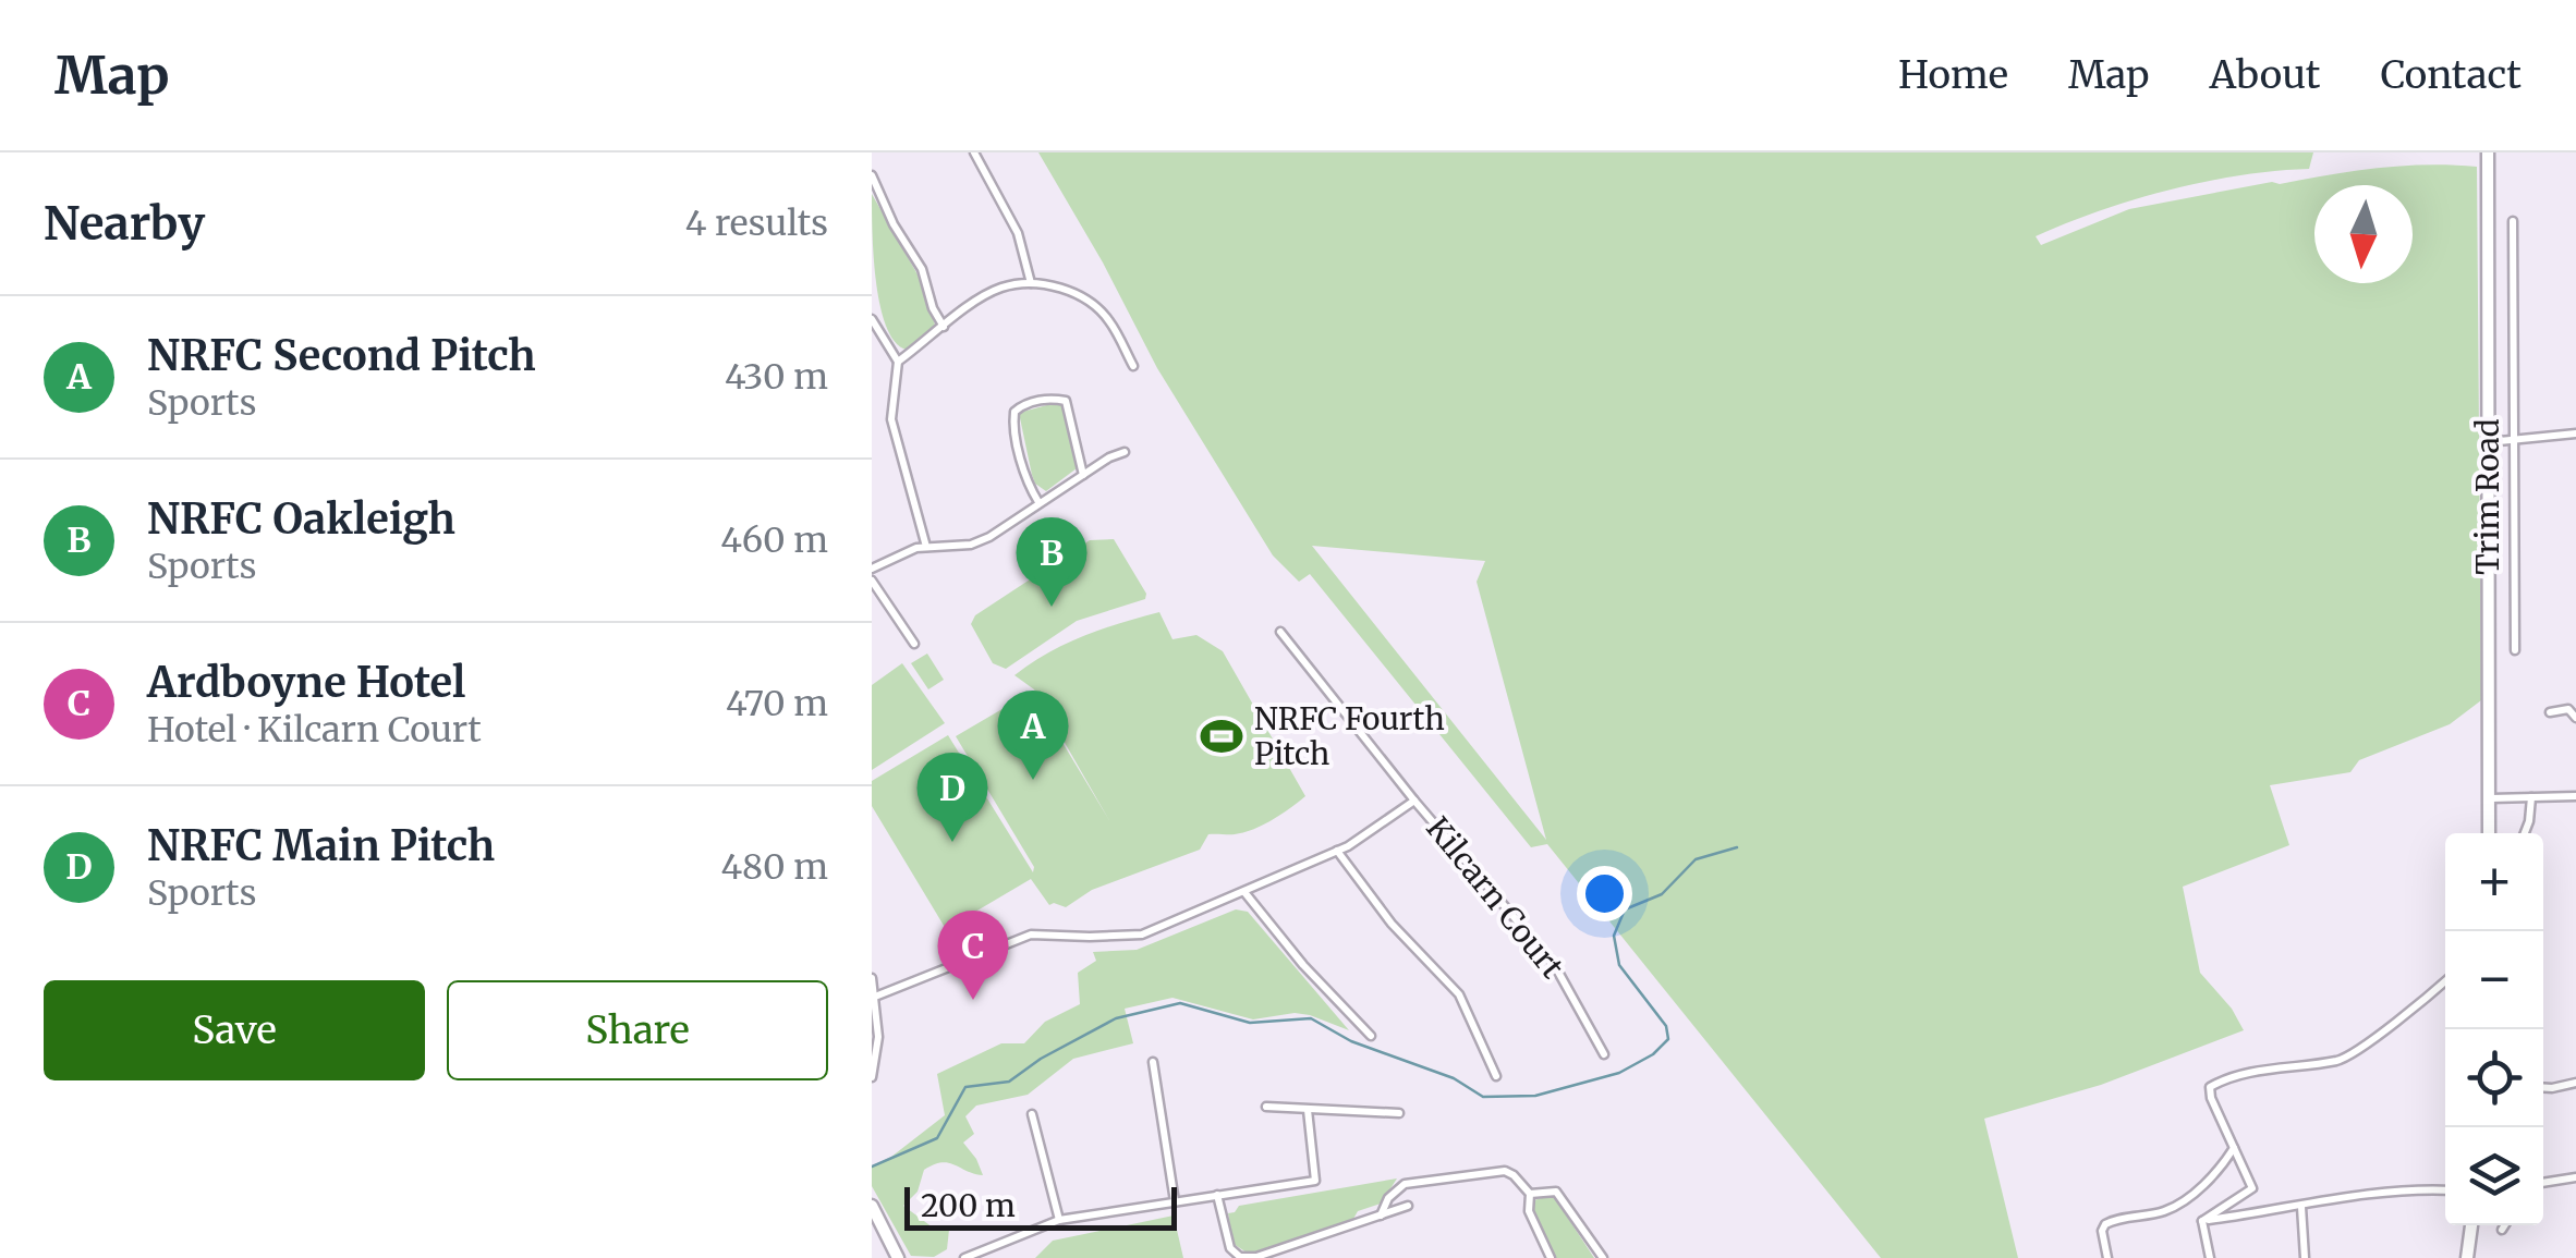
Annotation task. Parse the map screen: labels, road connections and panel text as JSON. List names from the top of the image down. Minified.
{"streets":{"main road":["Trim Road"],"street":["Kilcarn Court"]},"places":{"sports":["NRFC Fourth Pitch"]},"scale_bar":"200 m","north":"bottom","page":{"header":"Map","nav":["Home","Map","About","Contact"],"heading":["Nearby","4 results"],"list":[{"mark":"A","name":"NRFC Second Pitch","note":"Sports","value":"430 m"},{"mark":"B","name":"NRFC Oakleigh","note":"Sports","value":"460 m"},{"mark":"C","name":"Ardboyne Hotel","note":"Hotel · Kilcarn Court","value":"470 m"},{"mark":"D","name":"NRFC Main Pitch","note":"Sports","value":"480 m"}],"pins":["B","A","D","C"],"map_buttons":["+","−"],"buttons":["Save","Share"],"scale":"200 m"}}
